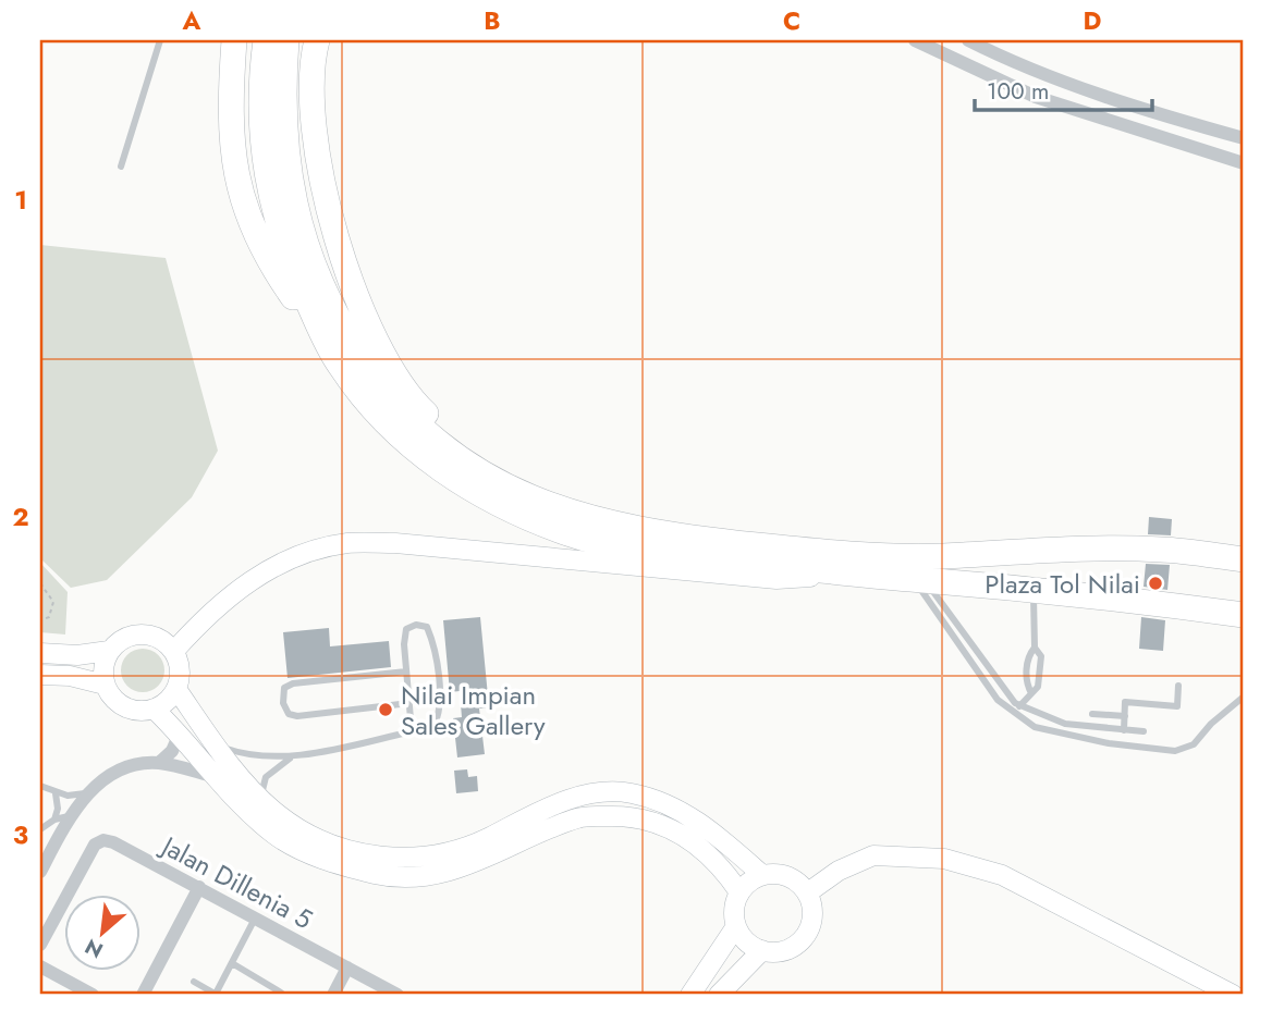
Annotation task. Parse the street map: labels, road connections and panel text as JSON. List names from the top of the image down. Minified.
{"streets":{"street":["Jalan Dillenia 5"]},"places":["Plaza Tol Nilai","Nilai Impian Sales Gallery"],"scale_bar":"100 m","north":"bottom left","grid":{"columns":["A","B","C","D"],"rows":["1","2","3"]}}
